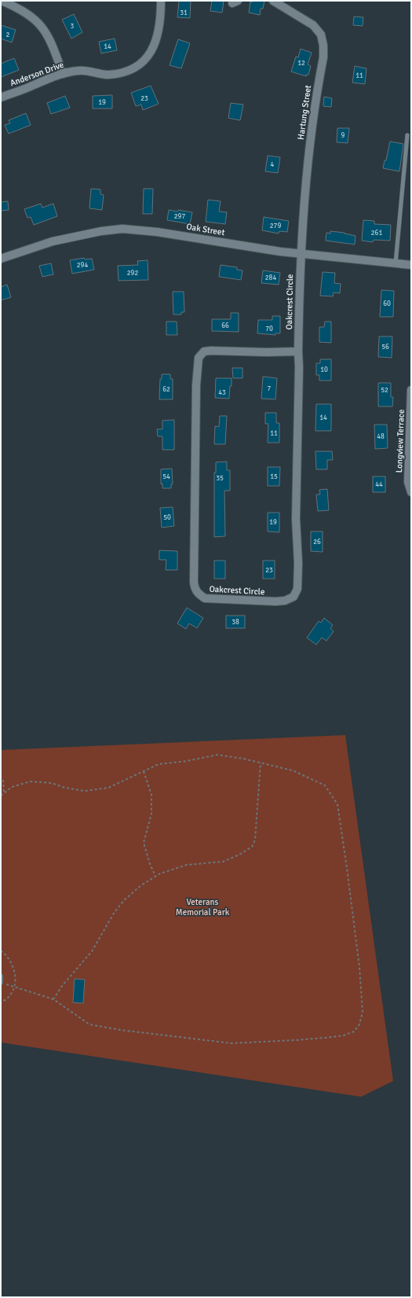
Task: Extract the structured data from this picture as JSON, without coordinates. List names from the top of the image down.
{
  "streets": {
    "street": [
      "Anderson Drive",
      "Hartung Street",
      "Oak Street",
      "Oakcrest Circle",
      "Longview Terrace"
    ]
  },
  "crossings": [
    ["Hartung Street", "Oak Street"],
    ["Hartung Street", "Oakcrest Circle"],
    ["Oak Street", "Oakcrest Circle"]
  ],
  "parks": ["Veterans Memorial Park"],
  "house_numbers": [
    "31",
    "3",
    "2",
    "14",
    "12",
    "11",
    "23",
    "19",
    "9",
    "4",
    "297",
    "279",
    "261",
    "294",
    "292",
    "284",
    "60",
    "66",
    "70",
    "56",
    "10",
    "7",
    "62",
    "52",
    "43",
    "14",
    "11",
    "48",
    "54",
    "15",
    "35",
    "44",
    "50",
    "19",
    "26",
    "23",
    "38"
  ]
}
